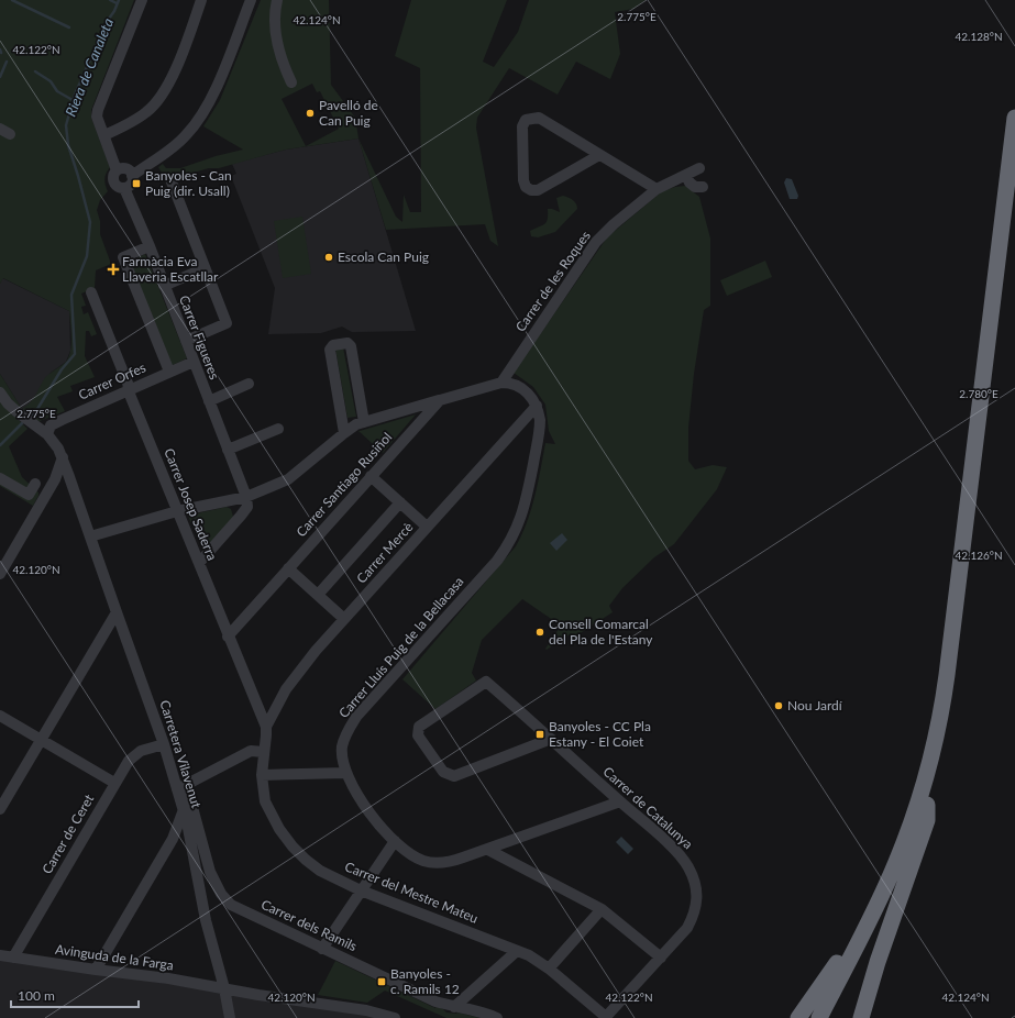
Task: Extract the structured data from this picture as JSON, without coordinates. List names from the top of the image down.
{
  "streets": {
    "street": [
      "Carrer de les Roques",
      "Carrer Figueres",
      "Carrer Orfes",
      "Carrer Santiago Rusiñol",
      "Carrer Josep Saderra",
      "Carrer Mercè",
      "Carrer Lluís Puig de la Bellacasa",
      "Carretera Vilavenut",
      "Carrer de Catalunya",
      "Carrer de Ceret",
      "Carrer del Mestre Mateu",
      "Carrer dels Ramils",
      "Avinguda de la Farga"
    ]
  },
  "crossings": [
    ["Carrer Figueres", "Carrer Orfes"],
    ["Carrer Orfes", "Carrer Josep Saderra"],
    ["Carrer Orfes", "Carretera Vilavenut"],
    ["Carrer Santiago Rusiñol", "Carrer Josep Saderra"],
    ["Carrer Josep Saderra", "Carrer Mercè"],
    ["Carrer Josep Saderra", "Carrer del Mestre Mateu"],
    ["Carrer Mercè", "Carrer Lluís Puig de la Bellacasa"],
    ["Carrer Mercè", "Carrer del Mestre Mateu"],
    ["Carrer Lluís Puig de la Bellacasa", "Carrer de Catalunya"],
    ["Carretera Vilavenut", "Carrer de Ceret"],
    ["Carretera Vilavenut", "Carrer dels Ramils"],
    ["Carretera Vilavenut", "Avinguda de la Farga"],
    ["Carrer de Catalunya", "Carrer del Mestre Mateu"],
    ["Carrer de Ceret", "Avinguda de la Farga"]
  ],
  "water": ["Riera de Canaleta"],
  "places": {
    "other": [
      "Pavelló de Can Puig",
      "Escola Can Puig",
      "Consell Comarcal del Pla de l'Estany",
      "Nou Jardí"
    ],
    "transit": ["Banyoles - Can Puig (dir. Usall)", "Banyoles - CC Pla Estany - El Coiet", "Banyoles - c. Ramils 12"],
    "health": ["Farmàcia Eva Llaveria Escatllar"]
  },
  "scale_bar": "100 m",
  "coordinates": [
    "2.775°E",
    "42.124°N",
    "42.128°N",
    "42.122°N",
    "2.780°E",
    "42.126°N",
    "42.120°N"
  ]
}
